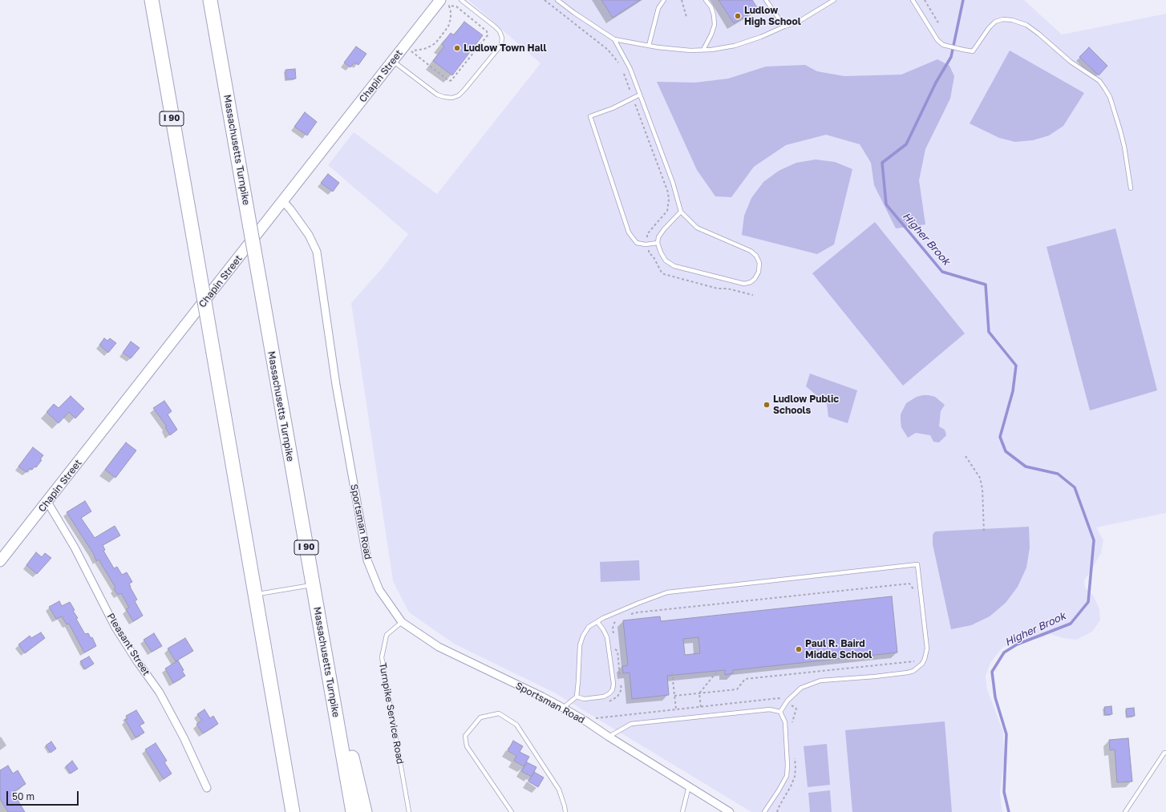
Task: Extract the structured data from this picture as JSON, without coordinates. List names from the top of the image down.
{
  "streets": {
    "highway": ["I 90", "Massachusetts Turnpike"],
    "main road": ["Chapin Street"],
    "street": ["Sportsman Road", "Pleasant Street"],
    "lane": ["Turnpike Service Road"]
  },
  "crossings": [
    ["Chapin Street", "Sportsman Road"],
    ["Chapin Street", "Pleasant Street"],
    ["Sportsman Road", "Turnpike Service Road"]
  ],
  "water": ["Higher Brook"],
  "places": [
    "Ludlow High School",
    "Ludlow Town Hall",
    "Ludlow Public Schools",
    "Paul R. Baird Middle School"
  ],
  "scale_bar": "50 m"
}
